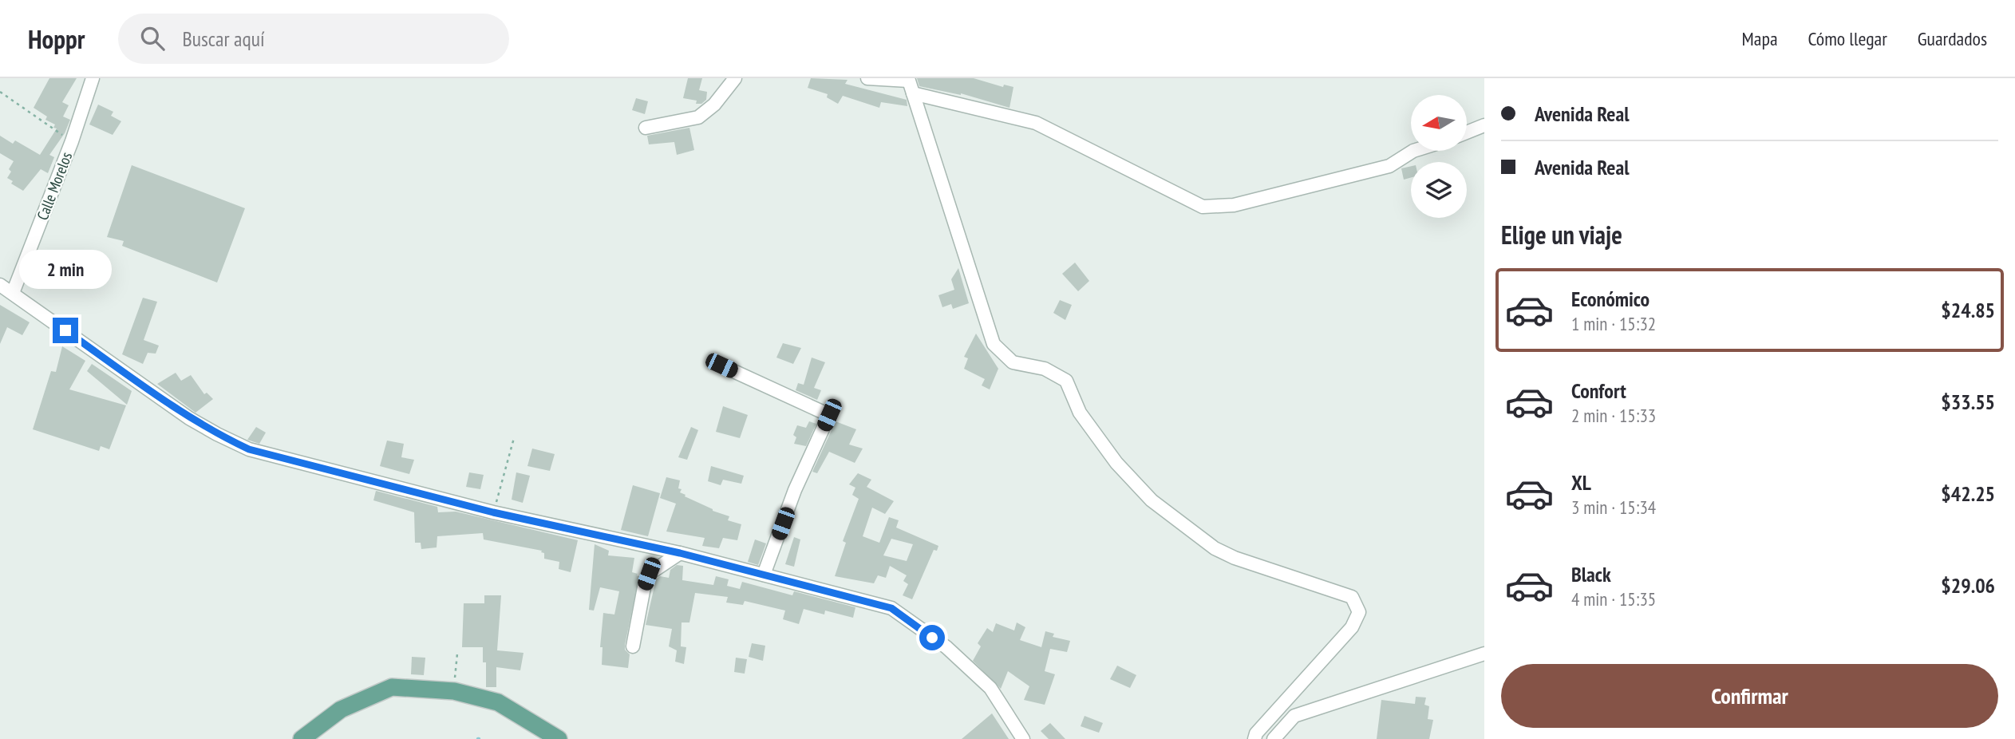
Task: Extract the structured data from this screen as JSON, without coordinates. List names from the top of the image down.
{
  "streets": {
    "street": ["Calle Morelos"]
  },
  "north": "left",
  "page": {
    "header": "Hoppr",
    "search": "Buscar aquí",
    "nav": ["Mapa", "Cómo llegar", "Guardados"],
    "banner": ["Avenida Real", "Avenida Real"],
    "heading": "Elige un viaje",
    "bubble": "2 min",
    "list": [
      {
        "name": "Económico",
        "note": "1 min · 15:32",
        "value": "$24.85"
      },
      {
        "name": "Confort",
        "note": "2 min · 15:33",
        "value": "$33.55"
      },
      {
        "name": "XL",
        "note": "3 min · 15:34",
        "value": "$42.25"
      },
      {
        "name": "Black",
        "note": "4 min · 15:35",
        "value": "$29.06"
      }
    ],
    "buttons": "Confirmar"
  }
}
